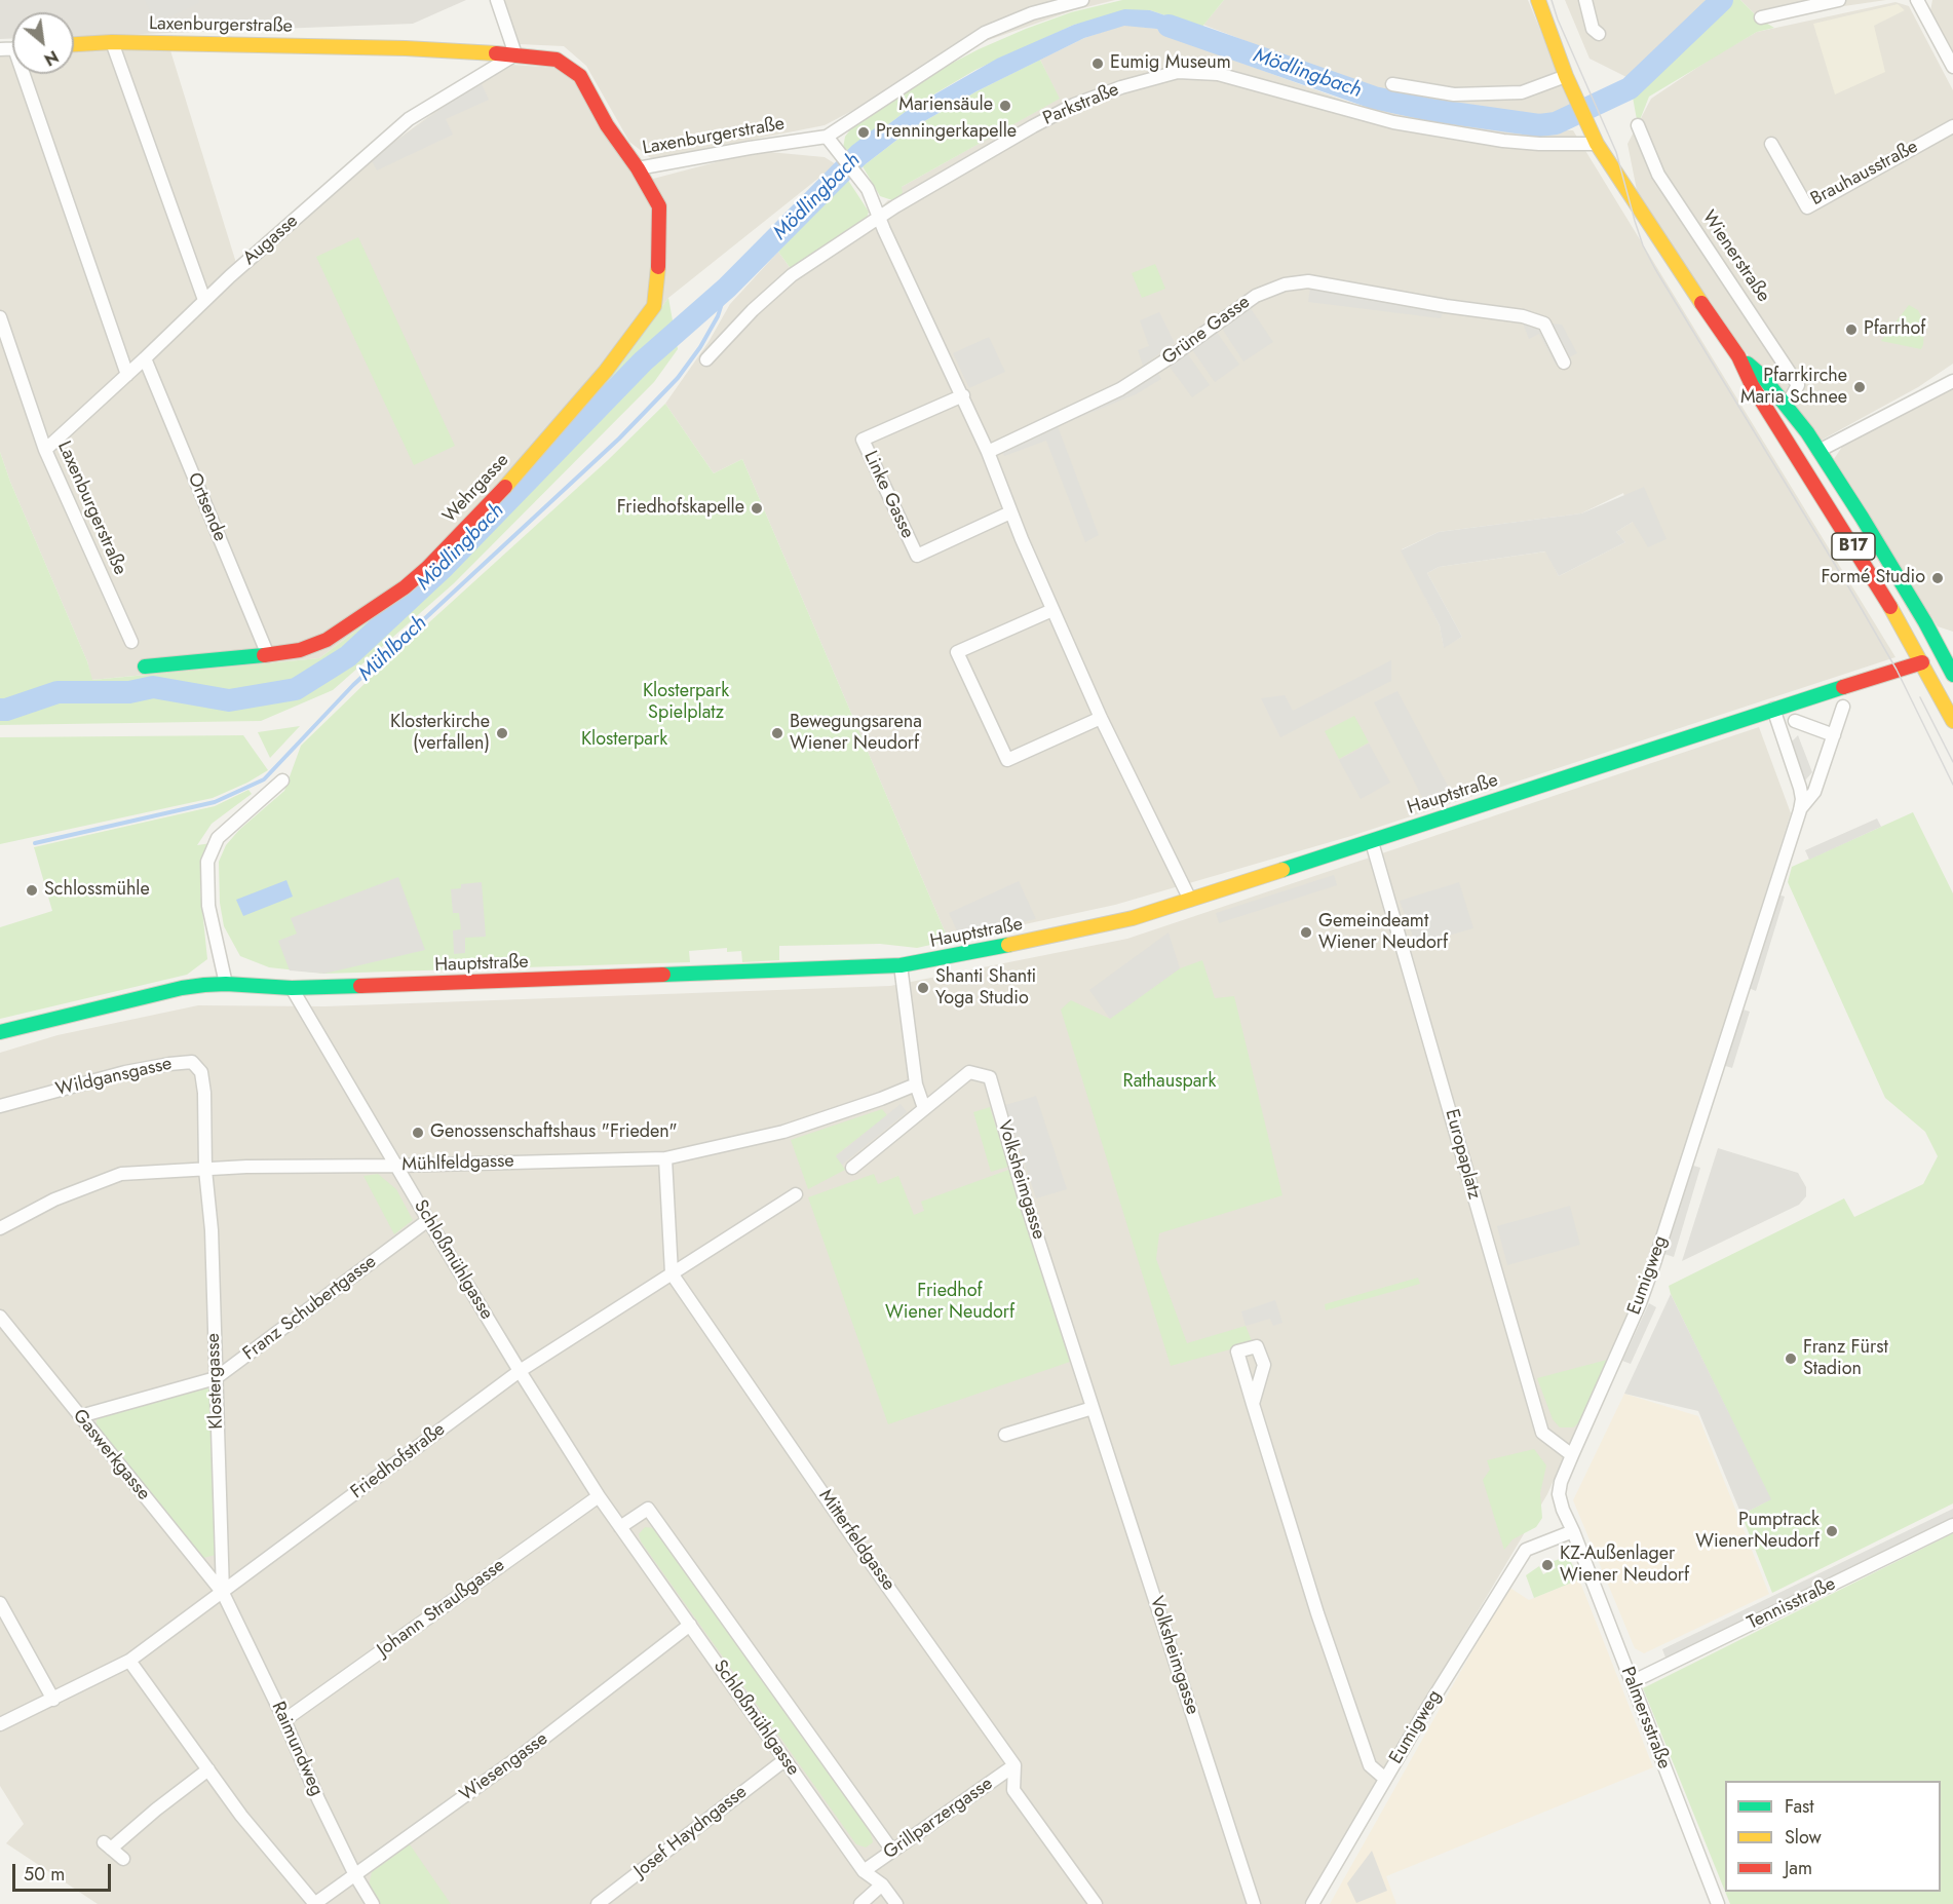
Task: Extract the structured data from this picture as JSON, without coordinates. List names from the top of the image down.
{
  "streets": {
    "street": [
      "Laxenburgerstraße",
      "Parkstraße",
      "Brauhausstraße",
      "Augasse",
      "Wienerstraße",
      "Grüne Gasse",
      "Wehrgasse",
      "Linke Gasse",
      "Ortsende",
      "B17",
      "Hauptstraße",
      "Wildgansgasse",
      "Europaplatz",
      "Mühlfeldgasse",
      "Volksheimgasse",
      "Schloßmühlgasse",
      "Eumigweg",
      "Franz Schubertgasse",
      "Klostergasse",
      "Gaswerkgasse",
      "Friedhofstraße",
      "Mitterfeldgasse",
      "Tennisstraße",
      "Johann Straußgasse",
      "Palmersstraße",
      "Raimundweg",
      "Wiesengasse",
      "Grillparzergasse",
      "Josef Haydngasse"
    ]
  },
  "crossings": [
    ["Laxenburgerstraße", "Augasse"],
    ["Laxenburgerstraße", "Wehrgasse"],
    ["Parkstraße", "B17"],
    ["Augasse", "Ortsende"],
    ["Wienerstraße", "B17"],
    ["Wehrgasse", "Ortsende"],
    ["B17", "Hauptstraße"],
    ["Hauptstraße", "Europaplatz"],
    ["Hauptstraße", "Schloßmühlgasse"],
    ["Hauptstraße", "Eumigweg"],
    ["Wildgansgasse", "Mühlfeldgasse"],
    ["Wildgansgasse", "Klostergasse"],
    ["Europaplatz", "Eumigweg"],
    ["Mühlfeldgasse", "Schloßmühlgasse"],
    ["Mühlfeldgasse", "Klostergasse"],
    ["Schloßmühlgasse", "Franz Schubertgasse"],
    ["Schloßmühlgasse", "Friedhofstraße"],
    ["Schloßmühlgasse", "Johann Straußgasse"],
    ["Schloßmühlgasse", "Wiesengasse"],
    ["Schloßmühlgasse", "Grillparzergasse"],
    ["Schloßmühlgasse", "Josef Haydngasse"],
    ["Eumigweg", "Palmersstraße"],
    ["Franz Schubertgasse", "Klostergasse"],
    ["Franz Schubertgasse", "Gaswerkgasse"],
    ["Klostergasse", "Gaswerkgasse"],
    ["Klostergasse", "Friedhofstraße"],
    ["Klostergasse", "Raimundweg"],
    ["Gaswerkgasse", "Friedhofstraße"],
    ["Gaswerkgasse", "Raimundweg"],
    ["Friedhofstraße", "Mitterfeldgasse"],
    ["Friedhofstraße", "Raimundweg"],
    ["Mitterfeldgasse", "Grillparzergasse"],
    ["Tennisstraße", "Palmersstraße"],
    ["Johann Straußgasse", "Raimundweg"],
    ["Raimundweg", "Wiesengasse"]
  ],
  "water": ["Mödlingbach", "Mühlbach"],
  "parks": [
    "Klosterpark Spielplatz",
    "Klosterpark",
    "Rathauspark",
    "Friedhof Wiener Neudorf"
  ],
  "places": [
    "Eumig Museum",
    "Mariensäule",
    "Prenningerkapelle",
    "Pfarrhof",
    "Pfarrkirche Maria Schnee",
    "Friedhofskapelle",
    "Formé Studio",
    "Klosterkirche (verfallen)",
    "Bewegungsarena Wiener Neudorf",
    "Schlossmühle",
    "Gemeindeamt Wiener Neudorf",
    "Shanti Shanti Yoga Studio",
    "Genossenschaftshaus \"Frieden\"",
    "Franz Fürst Stadion",
    "Pumptrack WienerNeudorf",
    "KZ-Außenlager Wiener Neudorf"
  ],
  "legend": ["Fast", "Slow", "Jam"],
  "scale_bar": "50 m",
  "north": "bottom right"
}
